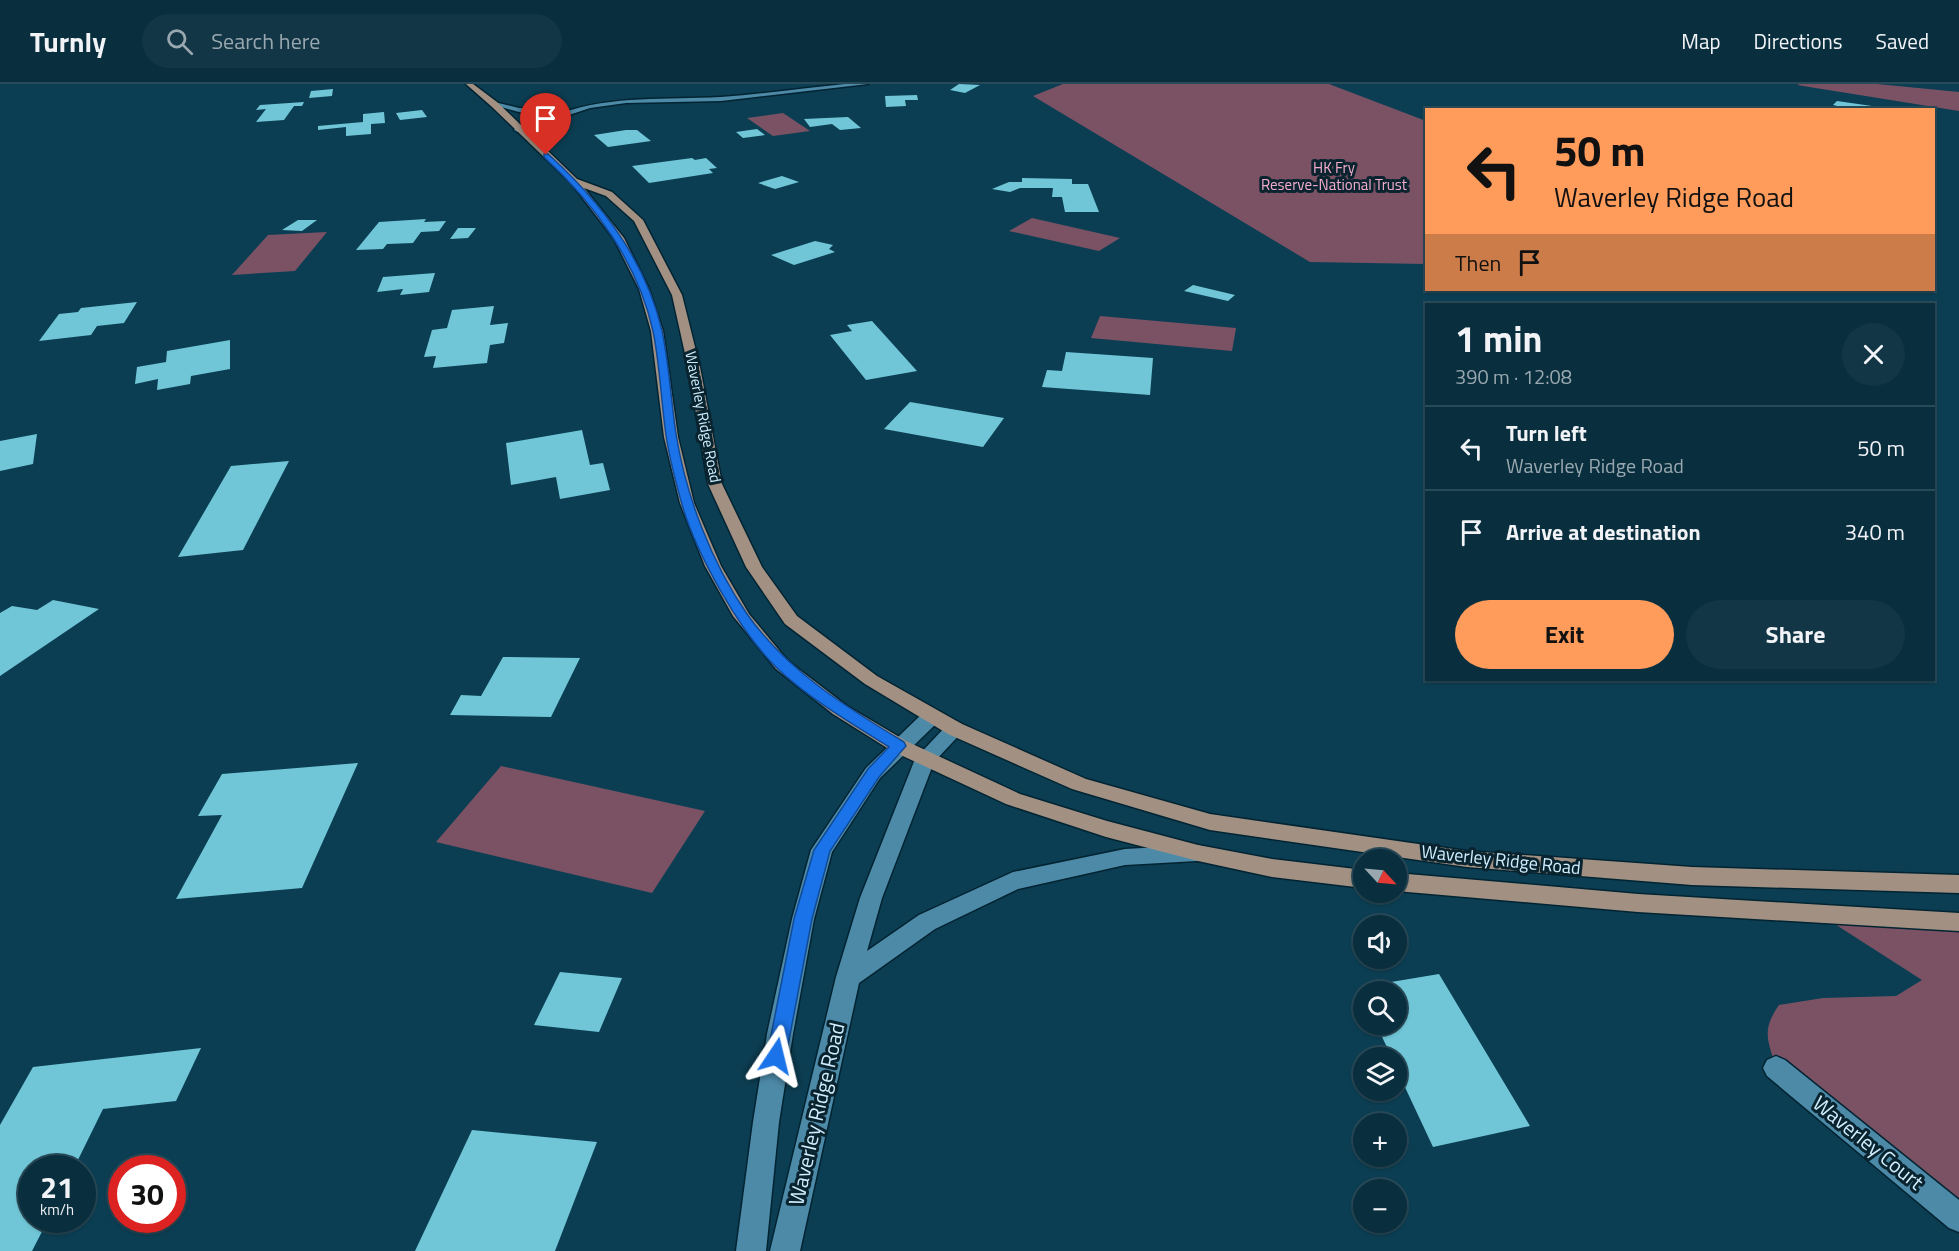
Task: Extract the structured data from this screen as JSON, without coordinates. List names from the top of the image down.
{
  "streets": {
    "main road": ["Waverley Ridge Road"],
    "street": ["Waverley Court"]
  },
  "parks": ["HK Fry Reserve-National Trust"],
  "north": "bottom right",
  "page": {
    "header": "Turnly",
    "search": "Search here",
    "nav": ["Map", "Directions", "Saved"],
    "turn": ["50 m", "Waverley Ridge Road"],
    "then": "Then",
    "heading": ["1 min", "390 m · 12:08"],
    "list": [
      {
        "name": "Turn left",
        "note": "Waverley Ridge Road",
        "value": "50 m"
      },
      {
        "name": "Arrive at destination",
        "value": "340 m"
      }
    ],
    "buttons": ["Exit", "Share"],
    "map_buttons": ["+", "−"],
    "speed": "21 km/h",
    "limit": "30"
  }
}
